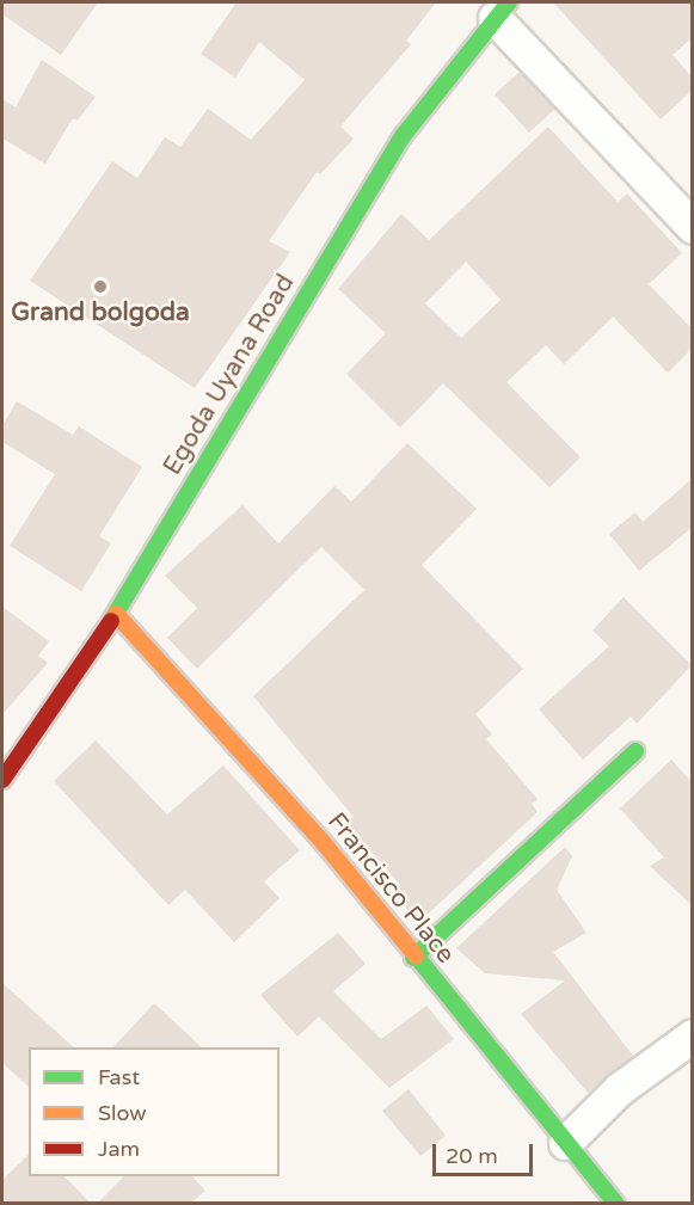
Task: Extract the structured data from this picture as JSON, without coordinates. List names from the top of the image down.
{
  "streets": {
    "street": ["Egoda Uyana Road", "Francisco Place"]
  },
  "crossings": [
    ["Egoda Uyana Road", "Francisco Place"]
  ],
  "places": ["Grand bolgoda"],
  "legend": ["Fast", "Slow", "Jam"],
  "scale_bar": "20 m"
}
